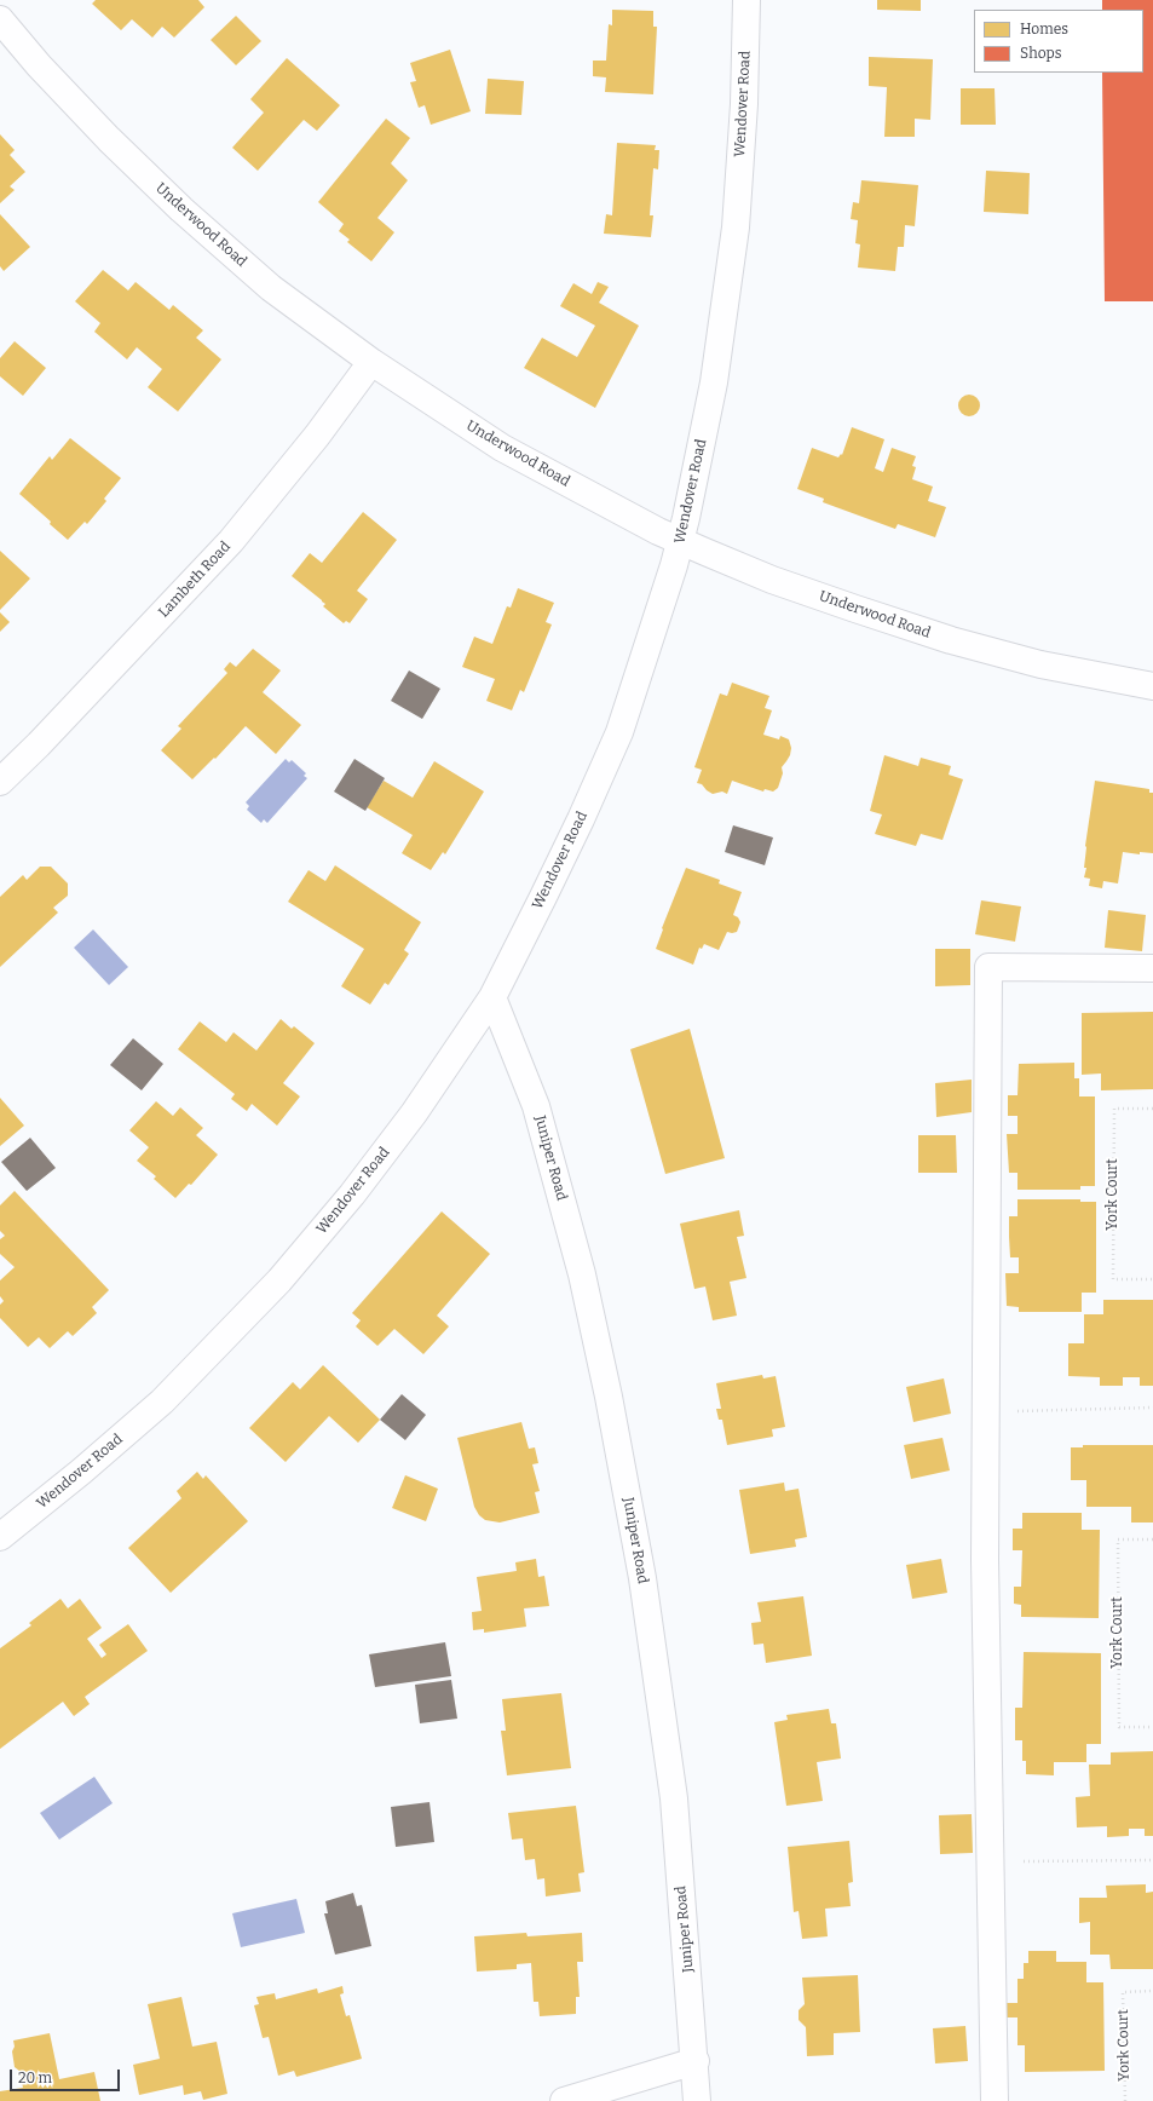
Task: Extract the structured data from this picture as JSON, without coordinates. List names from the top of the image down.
{
  "streets": {
    "street": [
      "Wendover Road",
      "Underwood Road",
      "Lambeth Road",
      "Juniper Road"
    ],
    "path": ["York Court"]
  },
  "crossings": [
    ["Wendover Road", "Underwood Road"],
    ["Wendover Road", "Juniper Road"],
    ["Underwood Road", "Lambeth Road"]
  ],
  "legend": ["Homes", "Shops"],
  "scale_bar": "20 m"
}
